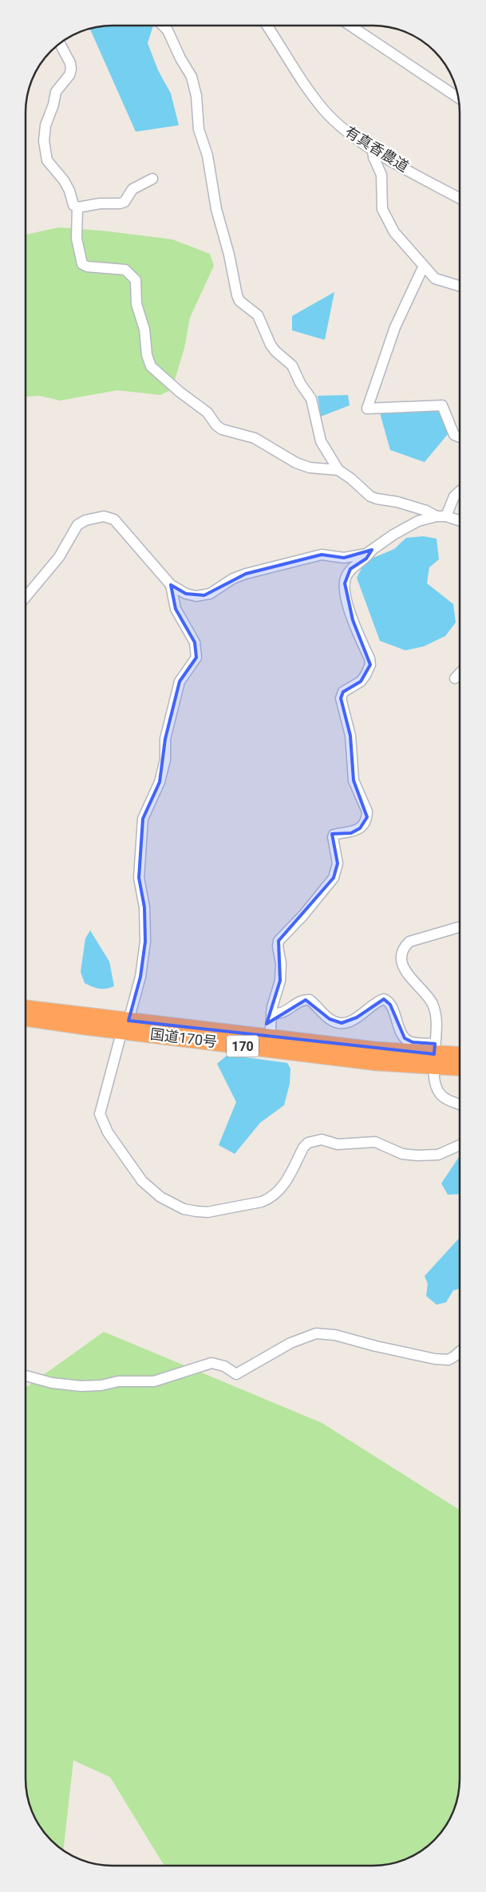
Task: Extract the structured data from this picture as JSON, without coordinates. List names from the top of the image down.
{
  "streets": {
    "highway": ["国道170号", "170"],
    "street": ["有真香農道"]
  }
}
